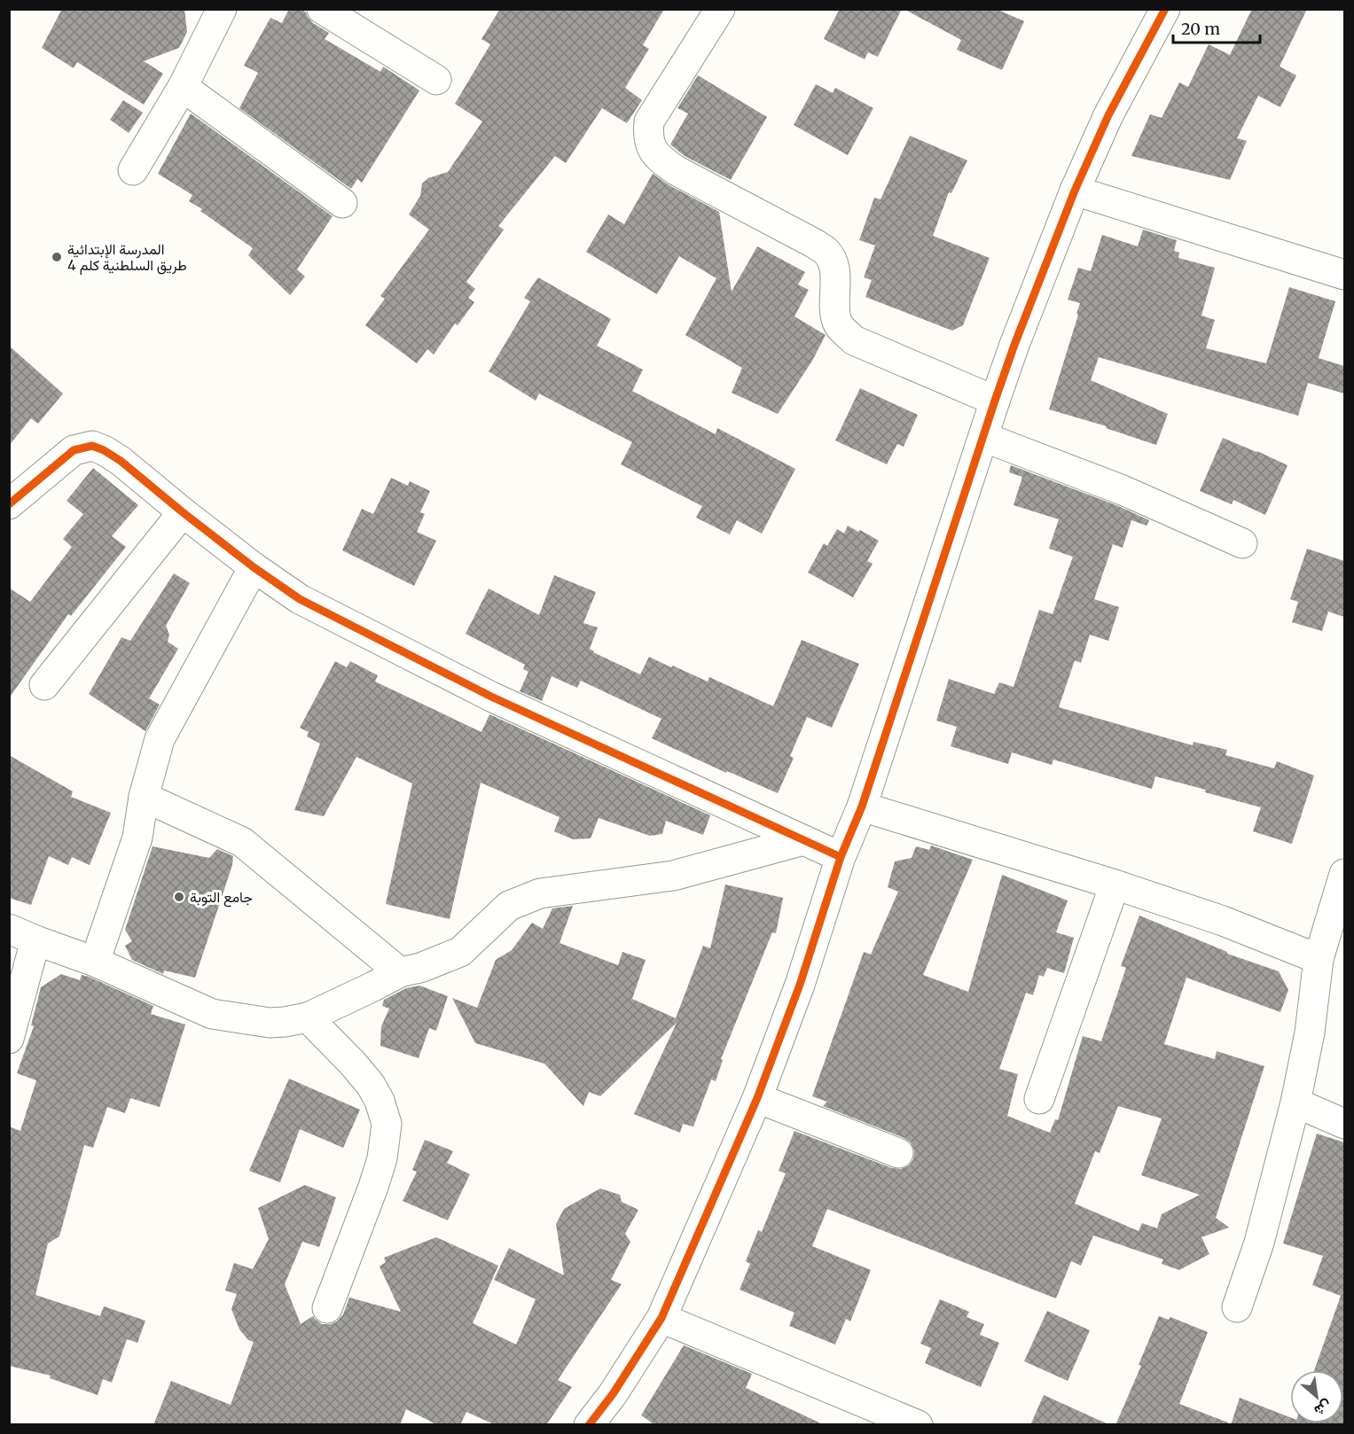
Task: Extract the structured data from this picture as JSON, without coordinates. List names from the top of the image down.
{
  "places": ["المدرسة الإبتدائية طريق السلطنية كلم 4", "جامع التوبة"],
  "scale_bar": "20 m",
  "north": "bottom right"
}
